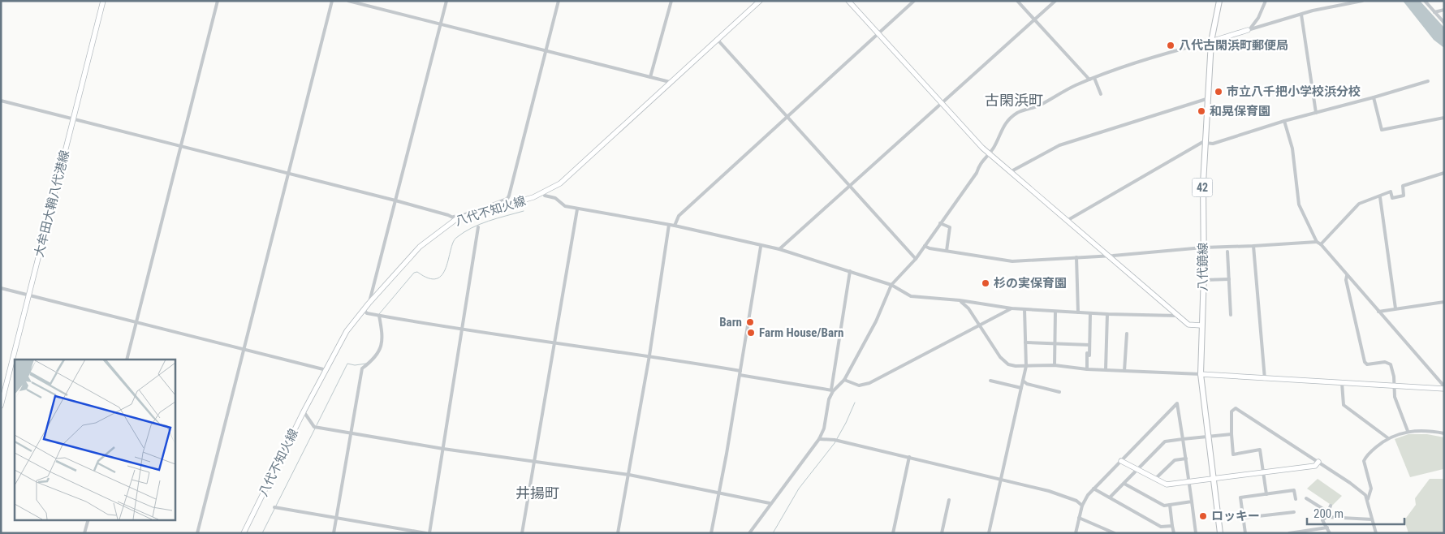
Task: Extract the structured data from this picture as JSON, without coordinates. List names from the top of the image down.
{
  "streets": {
    "main road": [
      "42",
      "大牟田大鞘八代港線",
      "八代不知火線",
      "八代鏡線"
    ]
  },
  "districts": ["古閑浜町", "井揚町"],
  "places": [
    "八代古閑浜町郵便局",
    "市立八千把小学校浜分校",
    "和晃保育園",
    "杉の実保育園",
    "Barn",
    "Farm House/Barn",
    "ロッキー"
  ],
  "scale_bar": "200 m"
}
